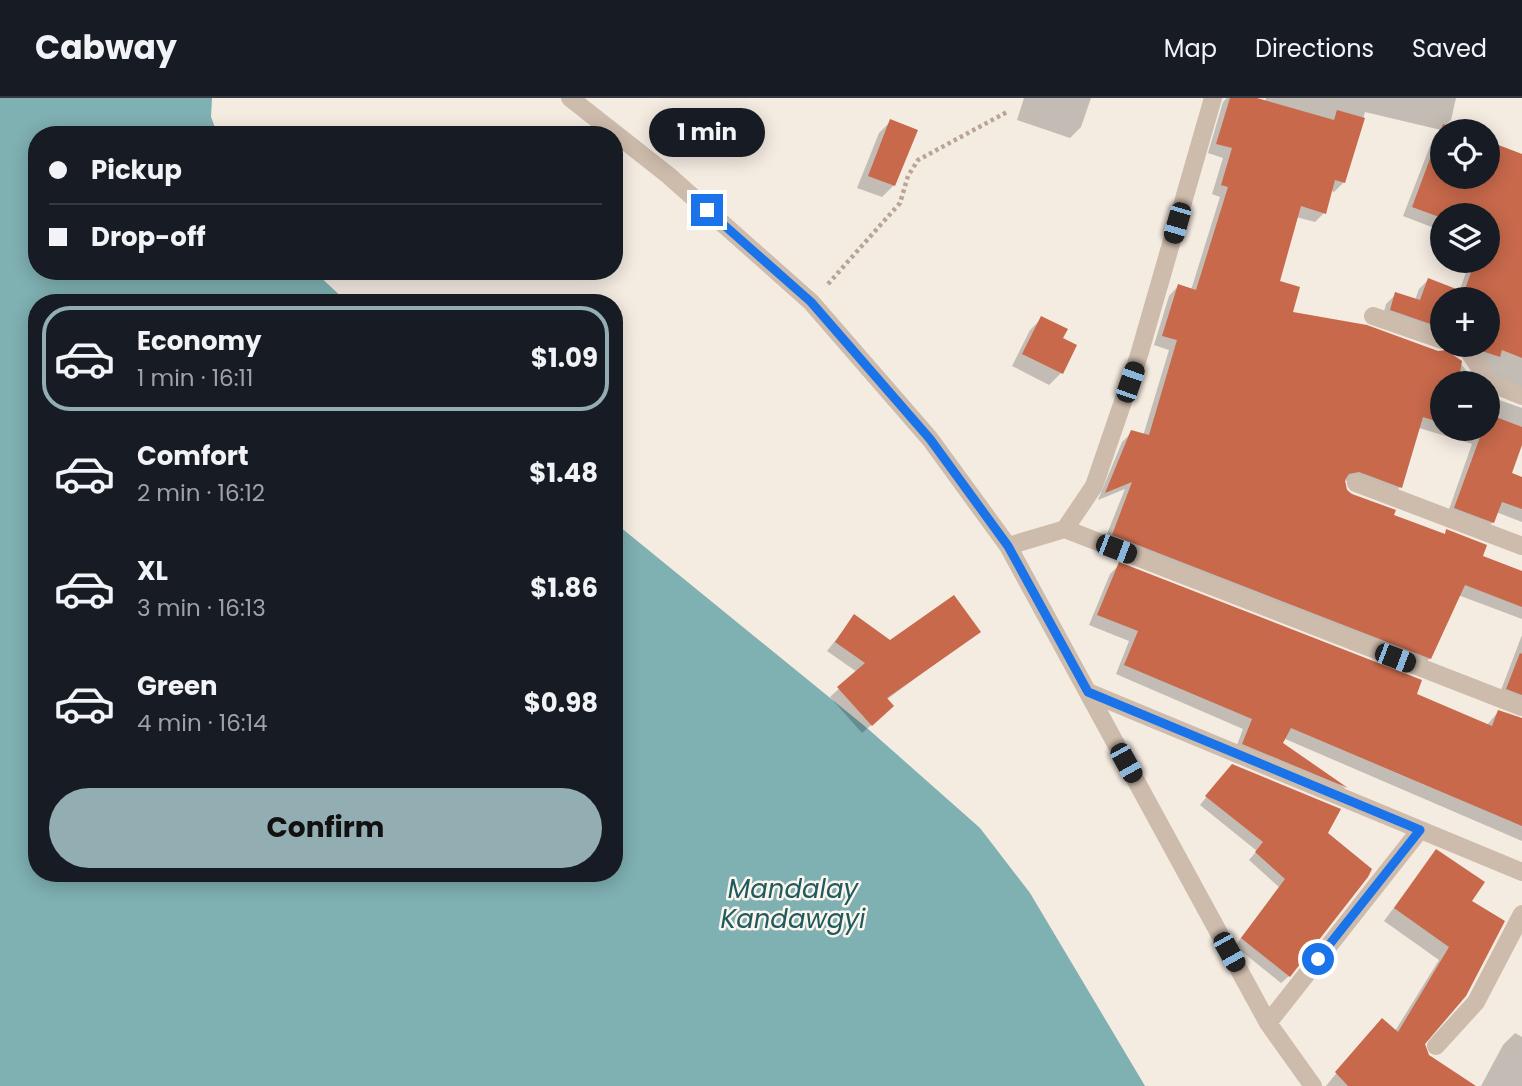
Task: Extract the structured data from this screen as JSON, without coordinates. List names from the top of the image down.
{
  "water": ["Mandalay Kandawgyi"],
  "page": {
    "header": "Cabway",
    "nav": ["Map", "Directions", "Saved"],
    "bubble": "1 min",
    "map_buttons": ["+", "−"],
    "banner": ["Pickup", "Drop-off"],
    "list": [
      {
        "name": "Economy",
        "note": "1 min · 16:11",
        "value": "$1.09"
      },
      {
        "name": "Comfort",
        "note": "2 min · 16:12",
        "value": "$1.48"
      },
      {
        "name": "XL",
        "note": "3 min · 16:13",
        "value": "$1.86"
      },
      {
        "name": "Green",
        "note": "4 min · 16:14",
        "value": "$0.98"
      }
    ],
    "buttons": "Confirm"
  }
}
